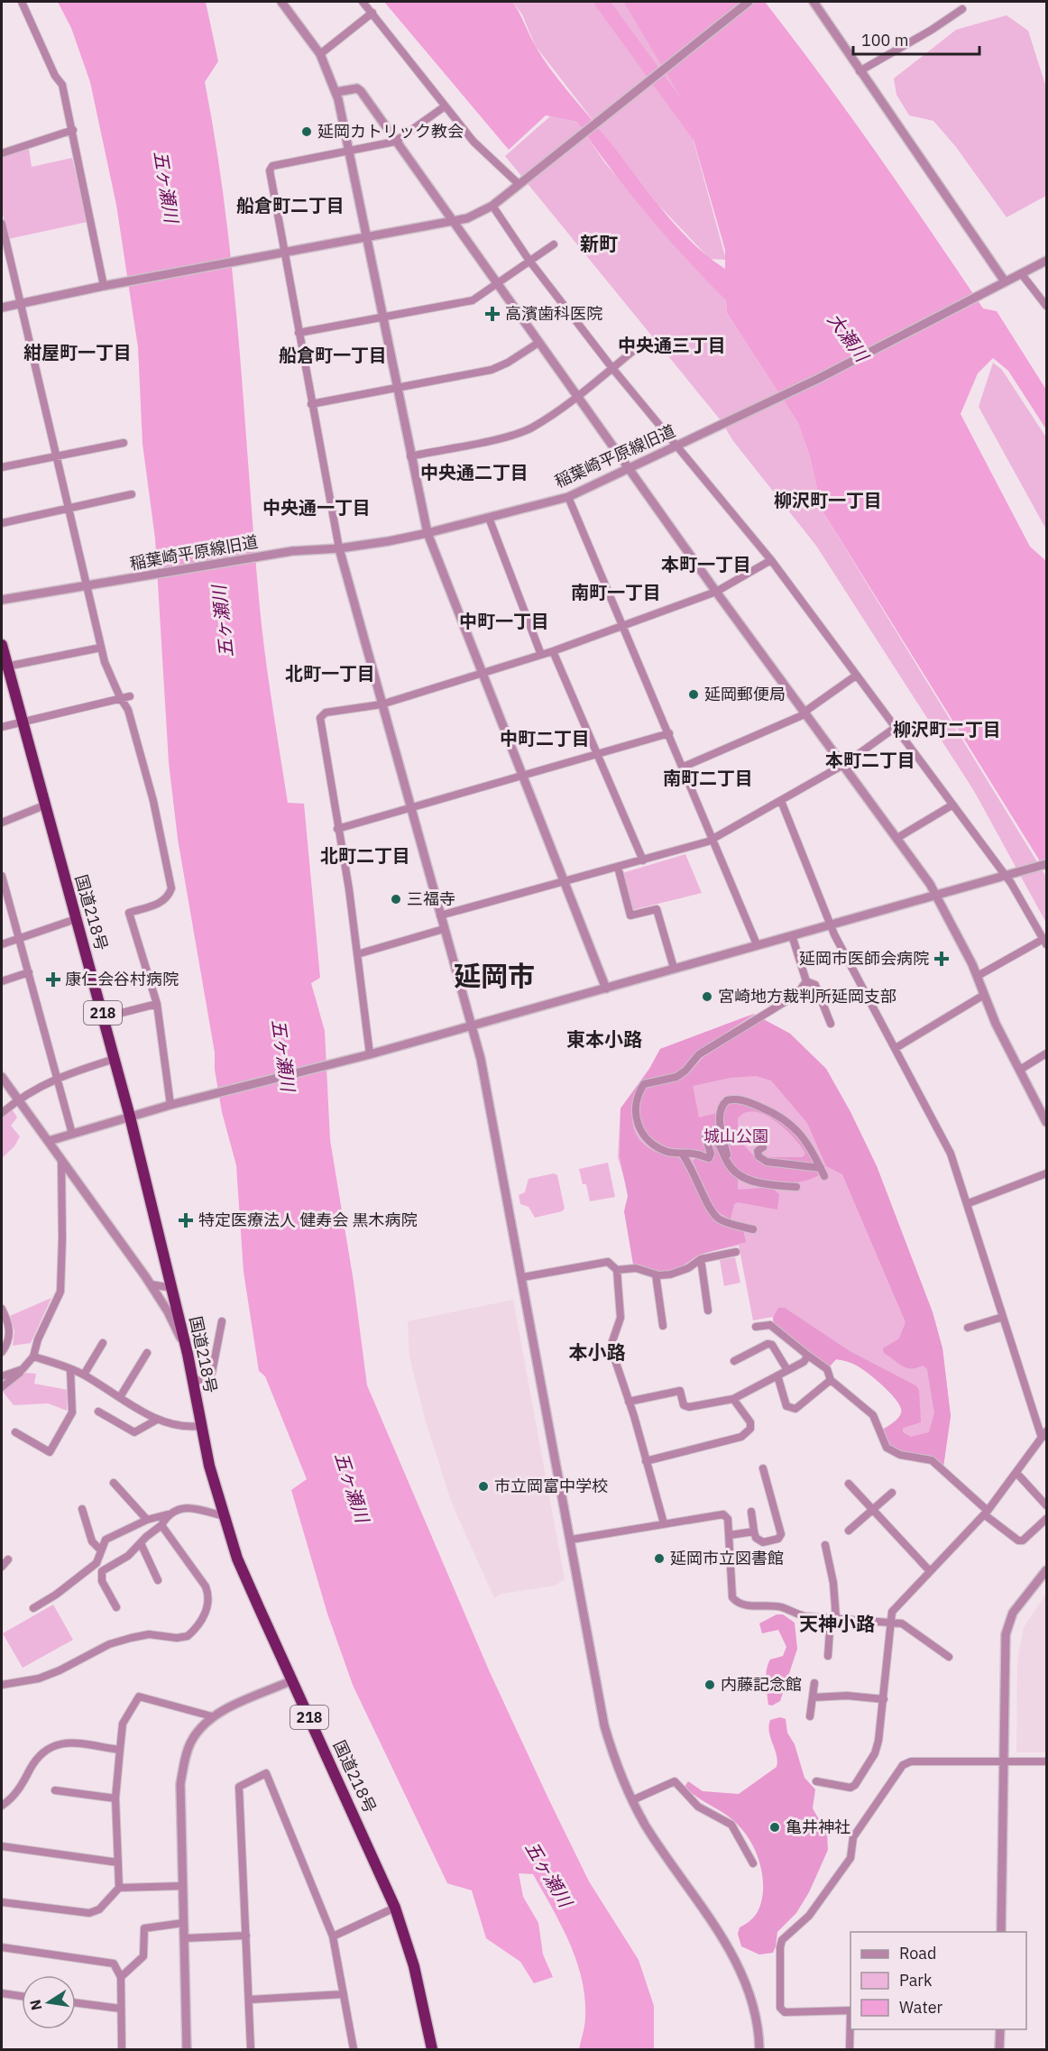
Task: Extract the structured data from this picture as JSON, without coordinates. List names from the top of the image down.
{
  "streets": {
    "highway": ["国道218号", "218"],
    "street": ["稲葉崎平原線旧道"]
  },
  "districts": [
    "船倉町二丁目",
    "新町",
    "中央通三丁目",
    "紺屋町一丁目",
    "船倉町一丁目",
    "中央通二丁目",
    "柳沢町一丁目",
    "中央通一丁目",
    "本町一丁目",
    "南町一丁目",
    "中町一丁目",
    "北町一丁目",
    "柳沢町二丁目",
    "中町二丁目",
    "本町二丁目",
    "南町二丁目",
    "北町二丁目",
    "延岡市",
    "東本小路",
    "本小路",
    "天神小路"
  ],
  "water": ["五ヶ瀬川", "大瀬川"],
  "parks": ["城山公園"],
  "places": {
    "other": [
      "延岡カトリック教会",
      "延岡郵便局",
      "三福寺",
      "宮崎地方裁判所延岡支部",
      "市立岡富中学校",
      "延岡市立図書館",
      "内藤記念館",
      "亀井神社"
    ],
    "health": [
      "高濱歯科医院",
      "延岡市医師会病院",
      "康仁会谷村病院",
      "特定医療法人 健寿会 黒木病院"
    ]
  },
  "legend": ["Road", "Park", "Water"],
  "scale_bar": "100 m",
  "north": "left"
}
